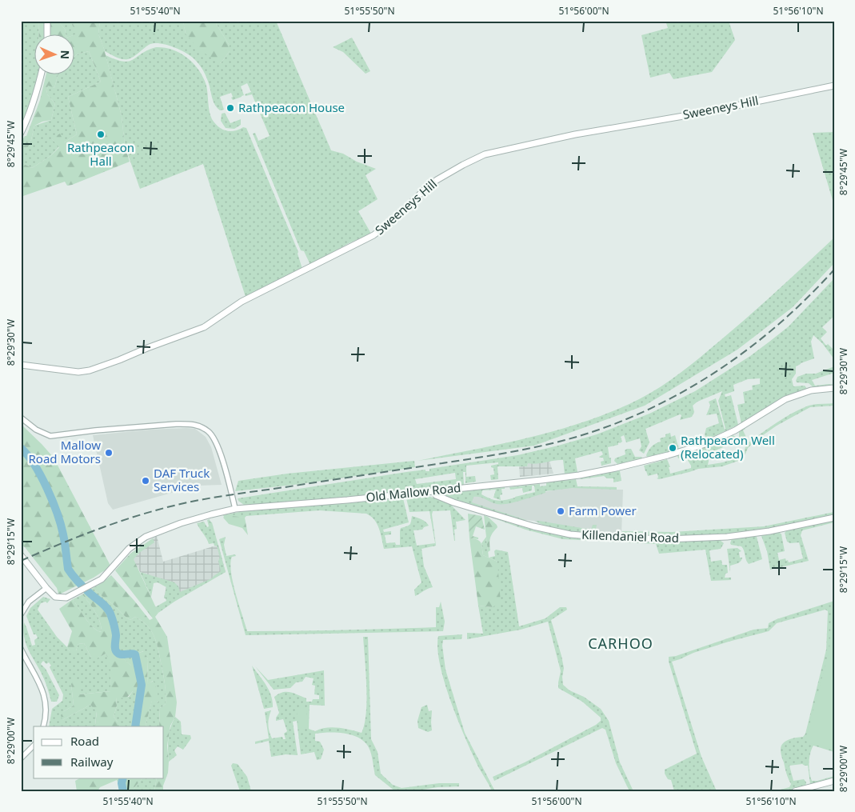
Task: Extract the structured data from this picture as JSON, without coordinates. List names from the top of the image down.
{
  "streets": {
    "street": ["Sweeneys Hill", "Old Mallow Road", "Killendaniel Road"]
  },
  "crossings": [
    ["Old Mallow Road", "Killendaniel Road"]
  ],
  "districts": ["CARHOO"],
  "places": [
    "Rathpeacon House",
    "Rathpeacon Hall",
    "Rathpeacon Well (Relocated)",
    "Mallow Road Motors",
    "DAF Truck Services",
    "Farm Power"
  ],
  "legend": ["Road", "Railway"],
  "north": "right",
  "coordinates": [
    "51°55'40\"N",
    "51°55'50\"N",
    "51°56'00\"N",
    "51°56'10\"N",
    "8°29'45\"W",
    "8°29'30\"W",
    "8°29'15\"W",
    "8°29'00\"W"
  ]
}
